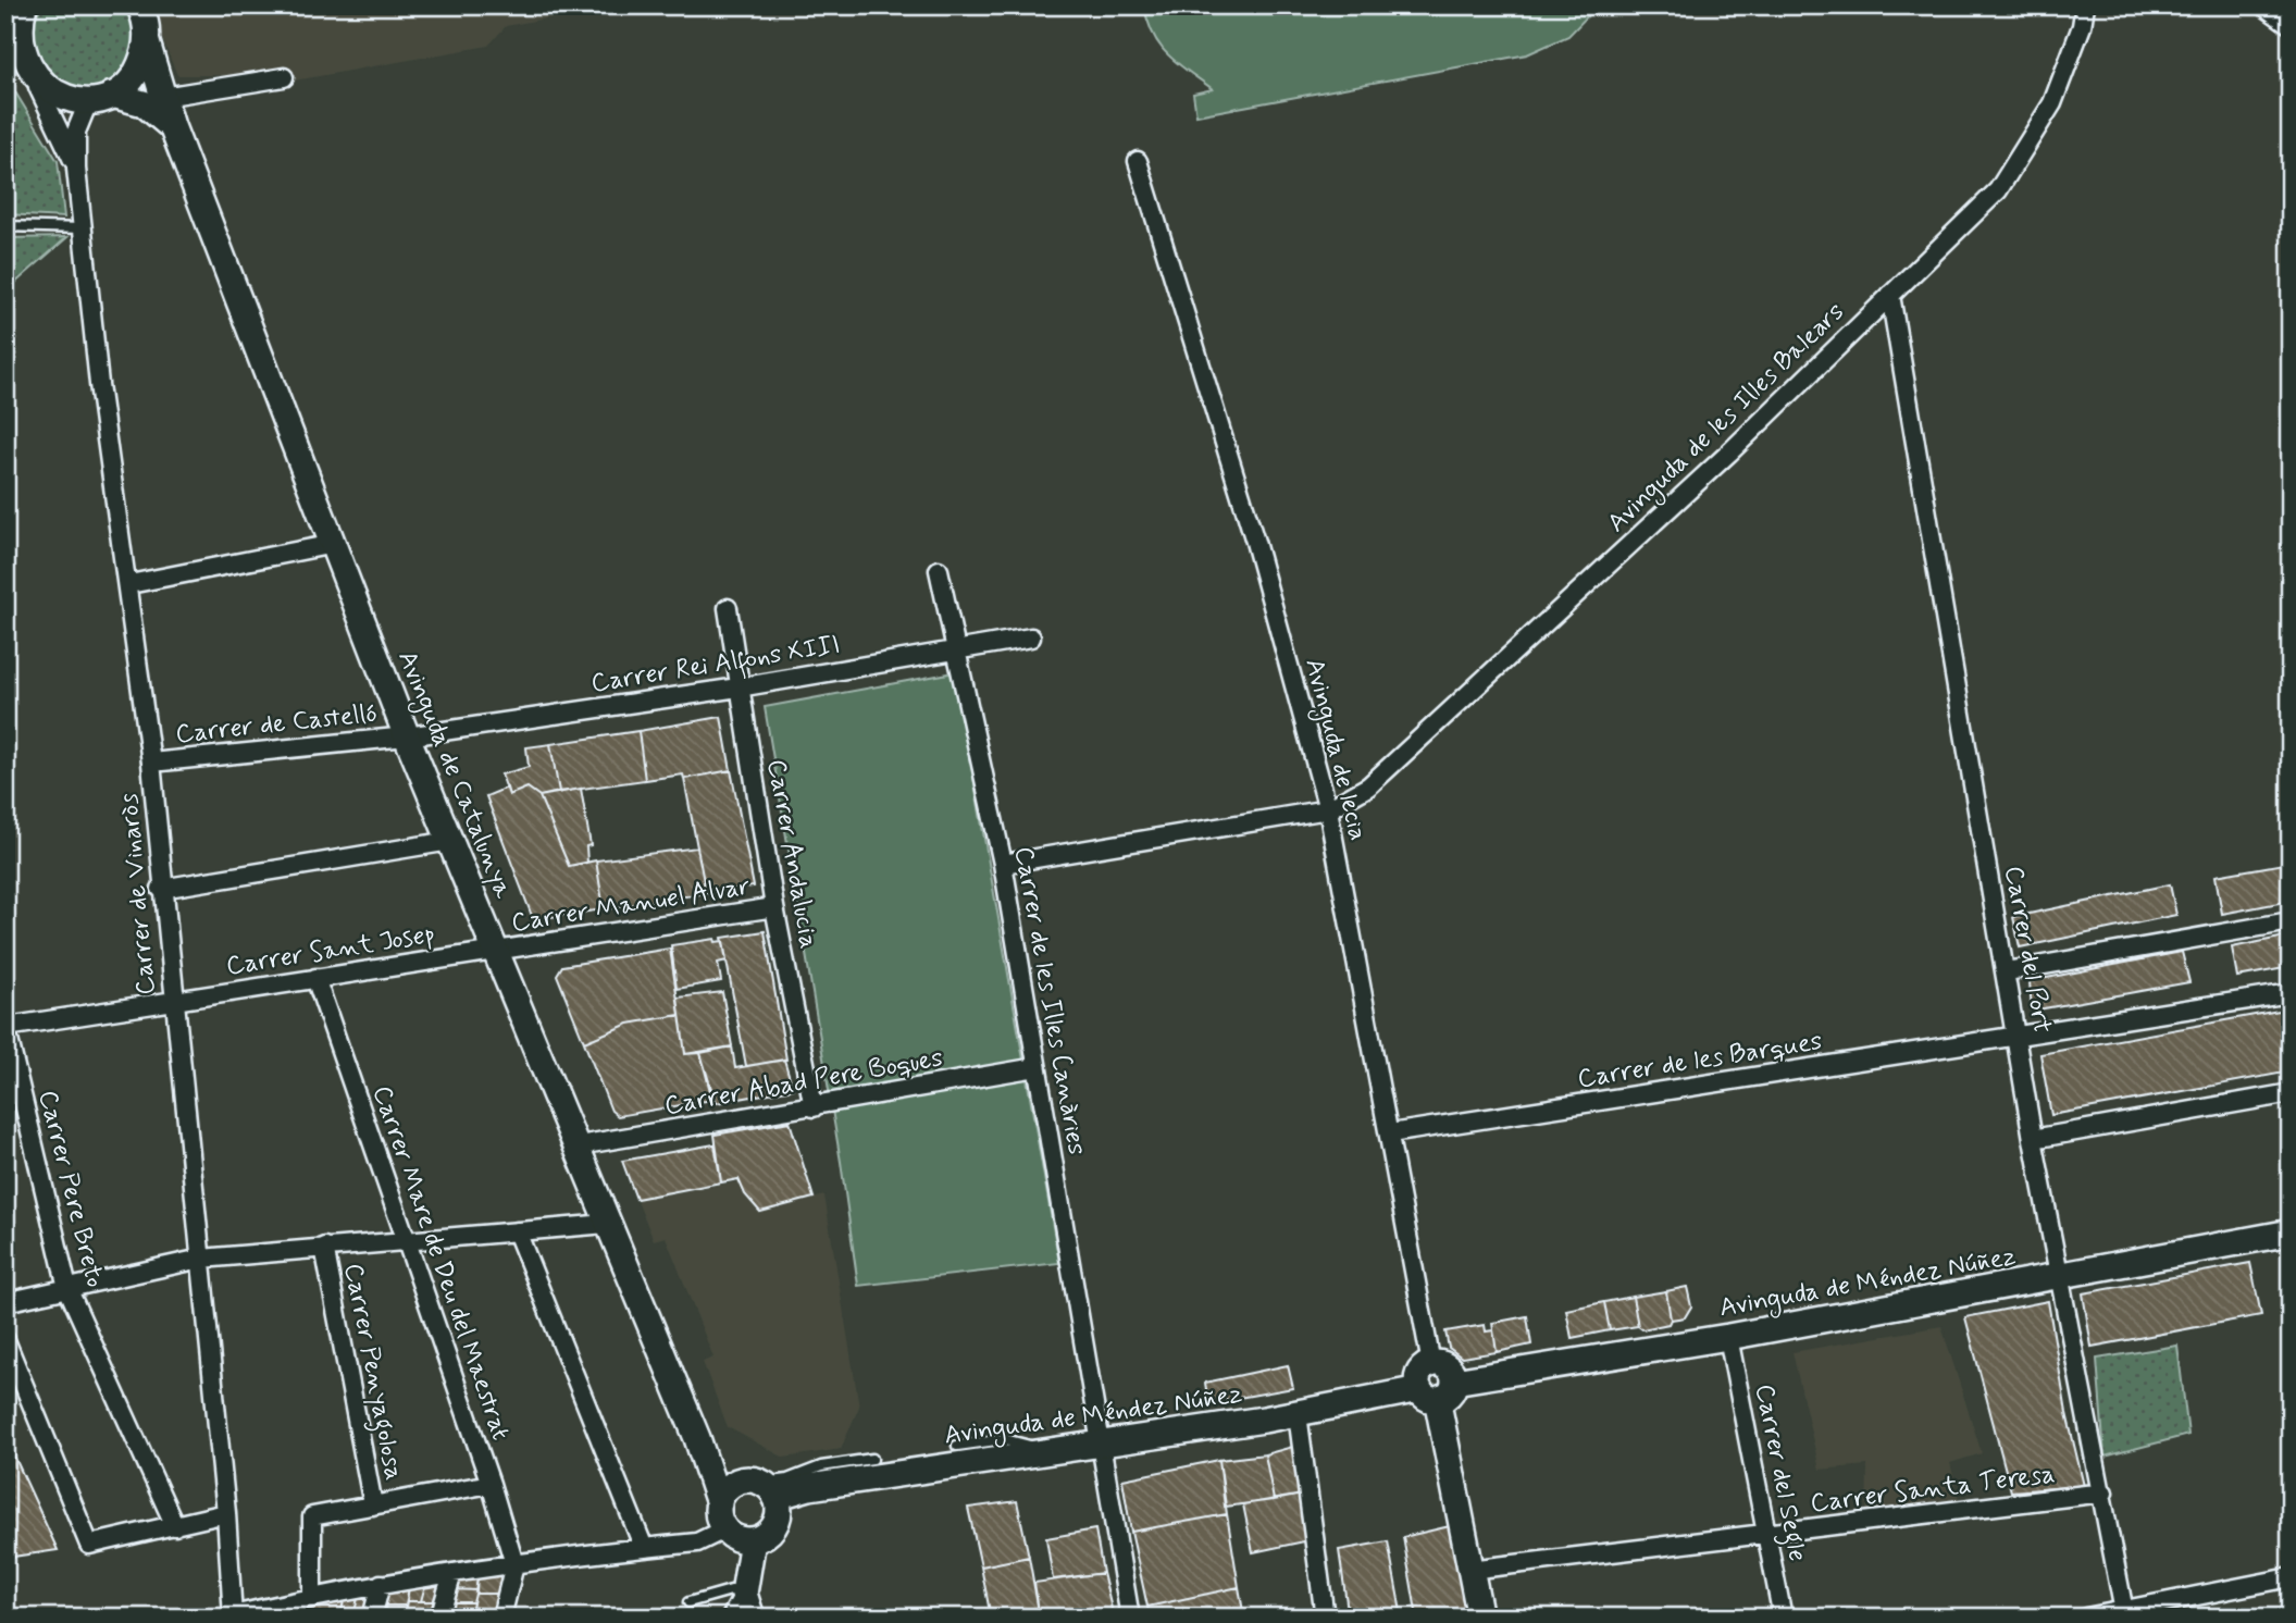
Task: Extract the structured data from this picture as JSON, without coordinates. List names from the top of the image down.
{
  "streets": {
    "street": [
      "Avinguda de les Illes Balears",
      "Carrer Rei Alfons XIII",
      "Carrer de Castelló",
      "Avinguda de lecia",
      "Avinguda de Catalunya",
      "Carrer Andalucia",
      "Carrer de Vinaròs",
      "Carrer Manuel Alvar",
      "Carrer del Port",
      "Carrer Sant Josep",
      "Carrer de les Illes Canàries",
      "Carrer de les Barques",
      "Carrer Abad Pere Boques",
      "Carrer Pere Breto",
      "Carrer Mare de Deu del Maestrat",
      "Avinguda de Méndez Núñez",
      "Carrer Penyagolosa",
      "Carrer del Segle",
      "Carrer Santa Teresa"
    ]
  },
  "crossings": [
    ["Avinguda de les Illes Balears", "Avinguda de lecia"],
    ["Avinguda de les Illes Balears", "Carrer del Port"],
    ["Carrer Rei Alfons XIII", "Carrer de Castelló"],
    ["Carrer Rei Alfons XIII", "Avinguda de Catalunya"],
    ["Carrer Rei Alfons XIII", "Carrer Andalucia"],
    ["Carrer Rei Alfons XIII", "Carrer de les Illes Canàries"],
    ["Carrer de Castelló", "Avinguda de Catalunya"],
    ["Carrer de Castelló", "Carrer de Vinaròs"],
    ["Avinguda de lecia", "Carrer de les Barques"],
    ["Avinguda de Catalunya", "Carrer de Vinaròs"],
    ["Avinguda de Catalunya", "Carrer Manuel Alvar"],
    ["Avinguda de Catalunya", "Carrer Sant Josep"],
    ["Avinguda de Catalunya", "Carrer Abad Pere Boques"],
    ["Avinguda de Catalunya", "Avinguda de Méndez Núñez"],
    ["Carrer Andalucia", "Carrer Manuel Alvar"],
    ["Carrer Andalucia", "Carrer Abad Pere Boques"],
    ["Carrer de Vinaròs", "Carrer Sant Josep"],
    ["Carrer Manuel Alvar", "Carrer Sant Josep"],
    ["Carrer del Port", "Carrer de les Barques"],
    ["Carrer del Port", "Avinguda de Méndez Núñez"],
    ["Carrer del Port", "Carrer Santa Teresa"],
    ["Carrer Sant Josep", "Carrer Pere Breto"],
    ["Carrer Sant Josep", "Carrer Mare de Deu del Maestrat"],
    ["Carrer de les Illes Canàries", "Carrer Abad Pere Boques"],
    ["Carrer de les Illes Canàries", "Avinguda de Méndez Núñez"],
    ["Avinguda de Méndez Núñez", "Carrer del Segle"],
    ["Carrer del Segle", "Carrer Santa Teresa"]
  ]
}
